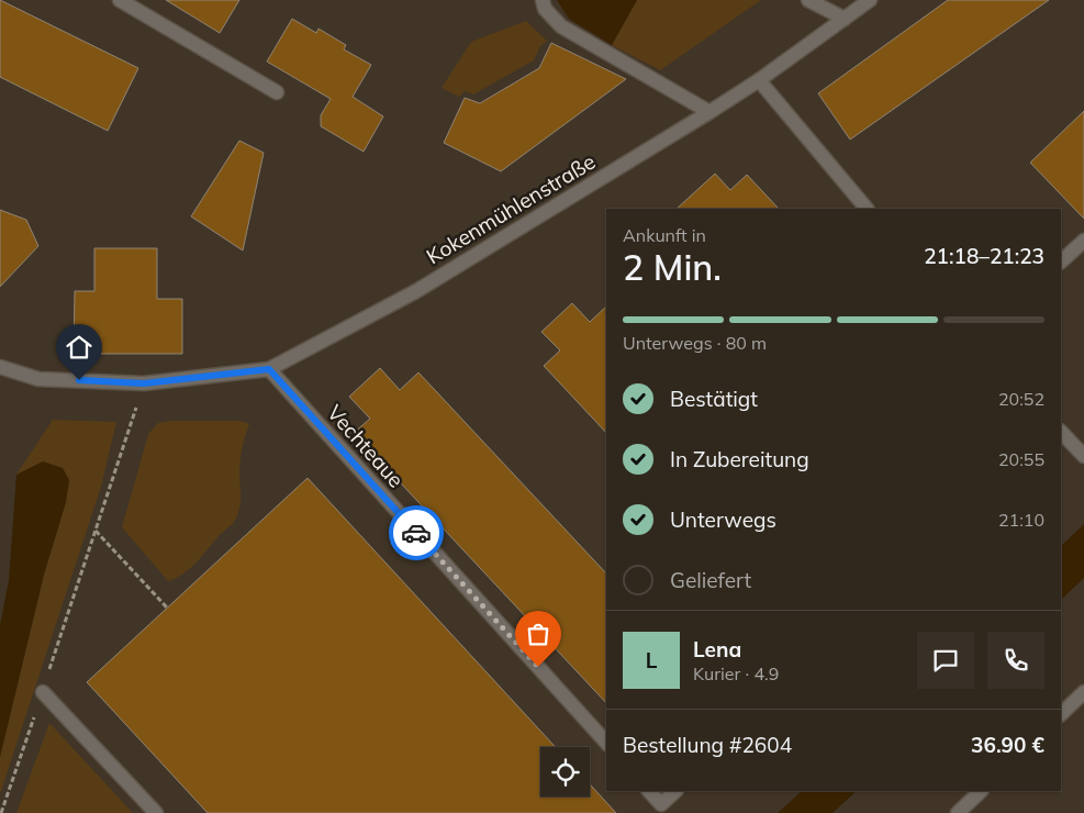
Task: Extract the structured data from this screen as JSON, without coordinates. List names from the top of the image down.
{
  "streets": {
    "street": ["Kokenmühlenstraße", "Vechteaue"]
  },
  "crossings": [
    ["Kokenmühlenstraße", "Vechteaue"]
  ],
  "page": {
    "heading": ["2 Min.", "Ankunft in", "21:18–21:23"],
    "panel": [
      "Lena",
      "Kurier · 4.9",
      "Bestellung #2604",
      "36.90 €"
    ],
    "bar": "Unterwegs · 80 m",
    "list": [
      ["Bestätigt", "20:52"],
      ["In Zubereitung", "20:55"],
      ["Unterwegs", "21:10"],
      "Geliefert"
    ],
    "round": "L"
  }
}
